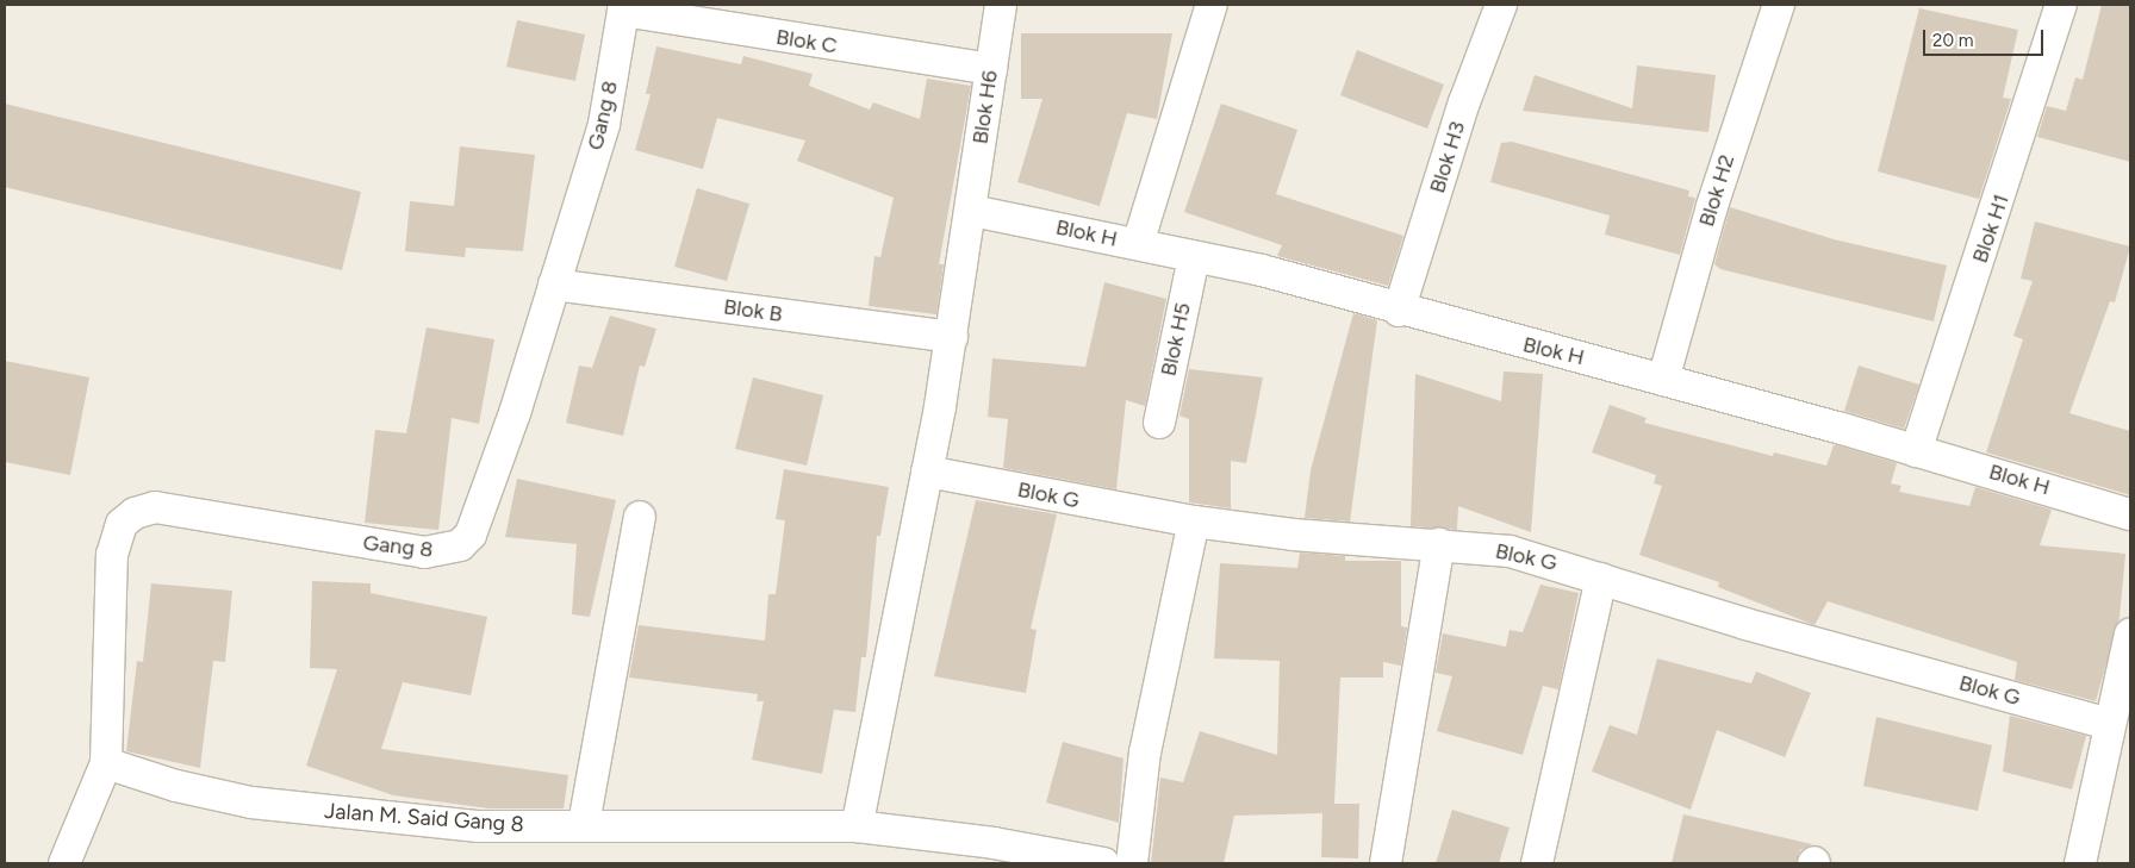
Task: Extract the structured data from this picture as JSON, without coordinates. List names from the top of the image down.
{
  "streets": {
    "street": [
      "Blok C",
      "Blok H6",
      "Gang 8",
      "Blok H3",
      "Blok H2",
      "Blok H1",
      "Blok H",
      "Blok B",
      "Blok H5",
      "Blok G",
      "Jalan M. Said Gang 8"
    ]
  },
  "crossings": [
    ["Blok C", "Blok H6"],
    ["Blok C", "Gang 8"],
    ["Blok H6", "Blok H"],
    ["Blok H6", "Blok B"],
    ["Blok H6", "Blok G"],
    ["Blok H6", "Jalan M. Said Gang 8"],
    ["Gang 8", "Blok B"],
    ["Gang 8", "Jalan M. Said Gang 8"],
    ["Blok H3", "Blok H"],
    ["Blok H2", "Blok H"],
    ["Blok H1", "Blok H"],
    ["Blok H", "Blok H5"]
  ],
  "scale_bar": "20 m"
}
